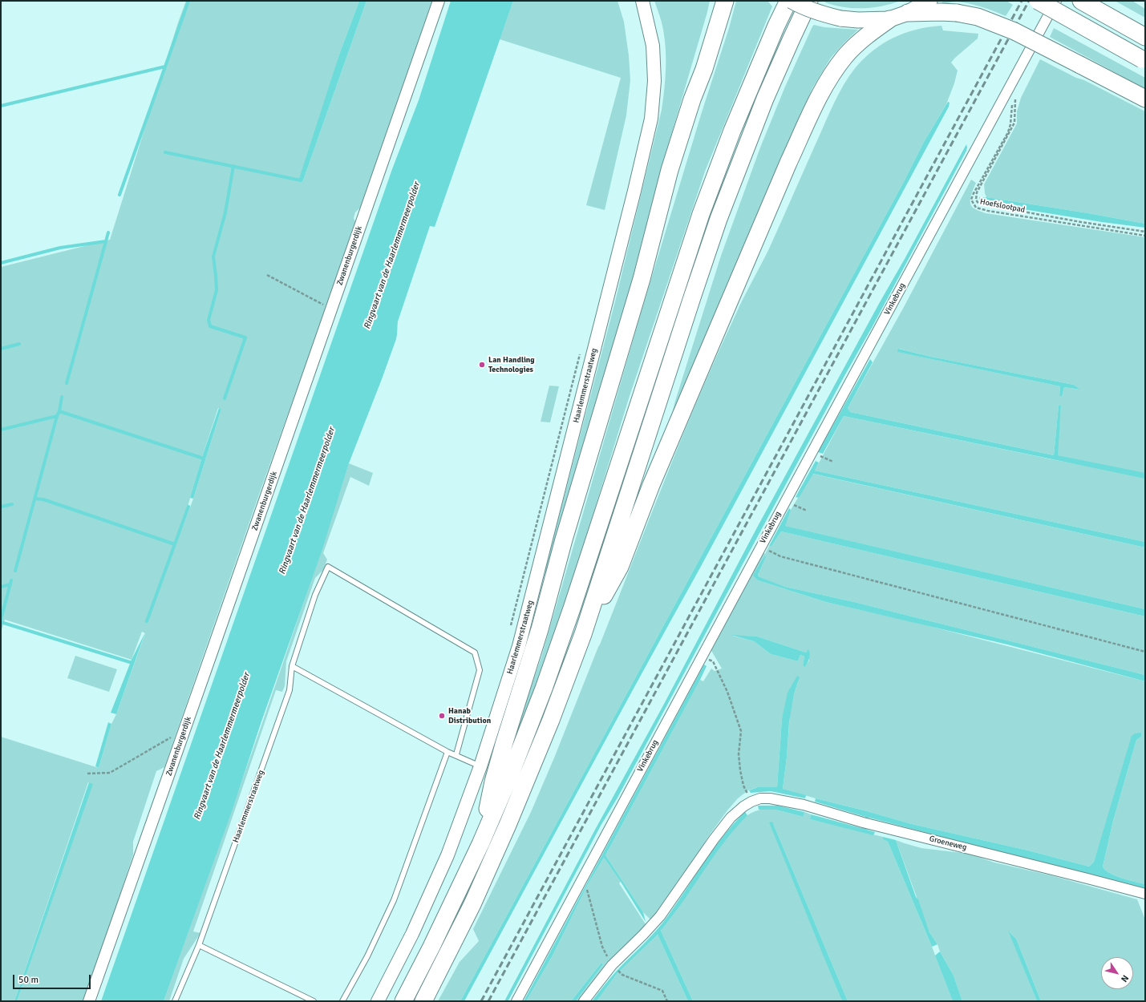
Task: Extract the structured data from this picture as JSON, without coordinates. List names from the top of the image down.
{
  "streets": {
    "main road": ["Haarlemmerstraatweg"],
    "street": ["Zwanenburgerdijk", "Vinkebrug", "Groeneweg"],
    "path": ["Hoefslootpad"]
  },
  "water": ["Ringvaart van de Haarlemmermeerpolder"],
  "places": ["Lan Handling Technologies", "Hanab Distribution"],
  "scale_bar": "50 m",
  "north": "bottom right"
}
